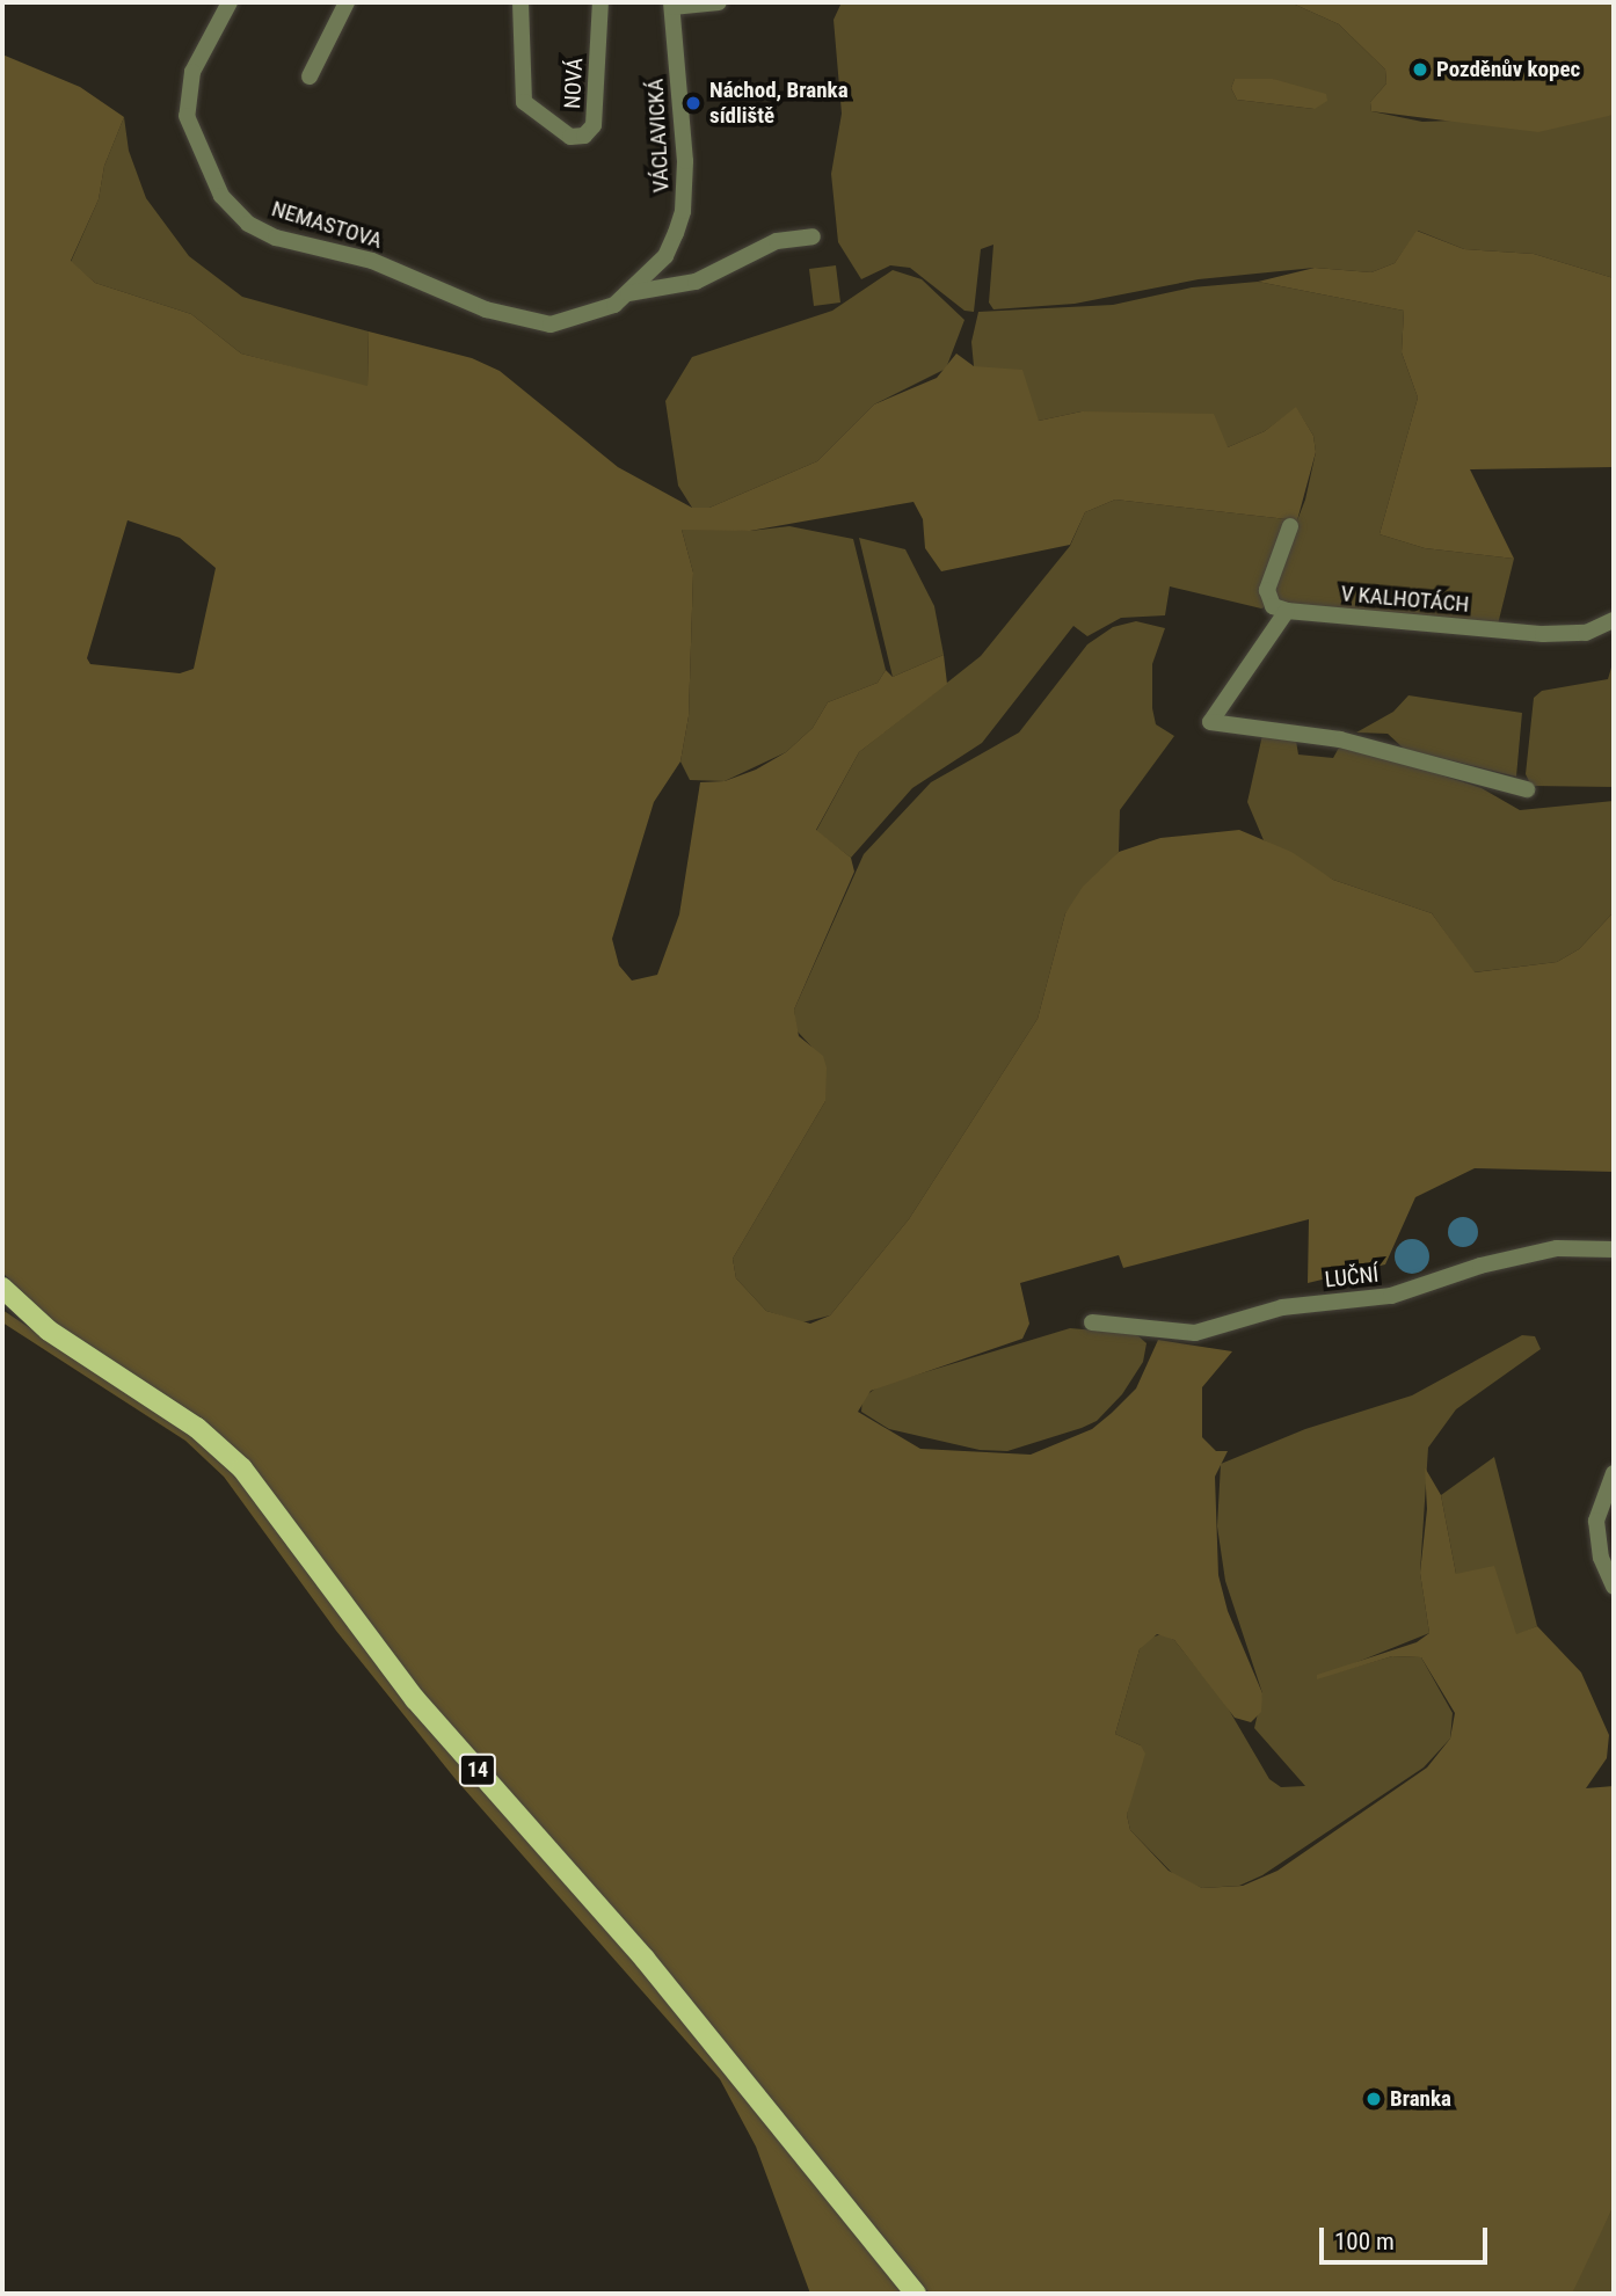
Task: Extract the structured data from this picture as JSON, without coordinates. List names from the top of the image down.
{
  "streets": {
    "main road": ["14"],
    "street": [
      "NOVÁ",
      "VÁCLAVICKÁ",
      "NEMASTOVA",
      "V KALHOTÁCH",
      "LUČNÍ"
    ]
  },
  "crossings": [
    ["VÁCLAVICKÁ", "NEMASTOVA"]
  ],
  "places": ["Pozděnův kopec", "Náchod, Branka sídliště", "Branka"],
  "scale_bar": "100 m"
}
